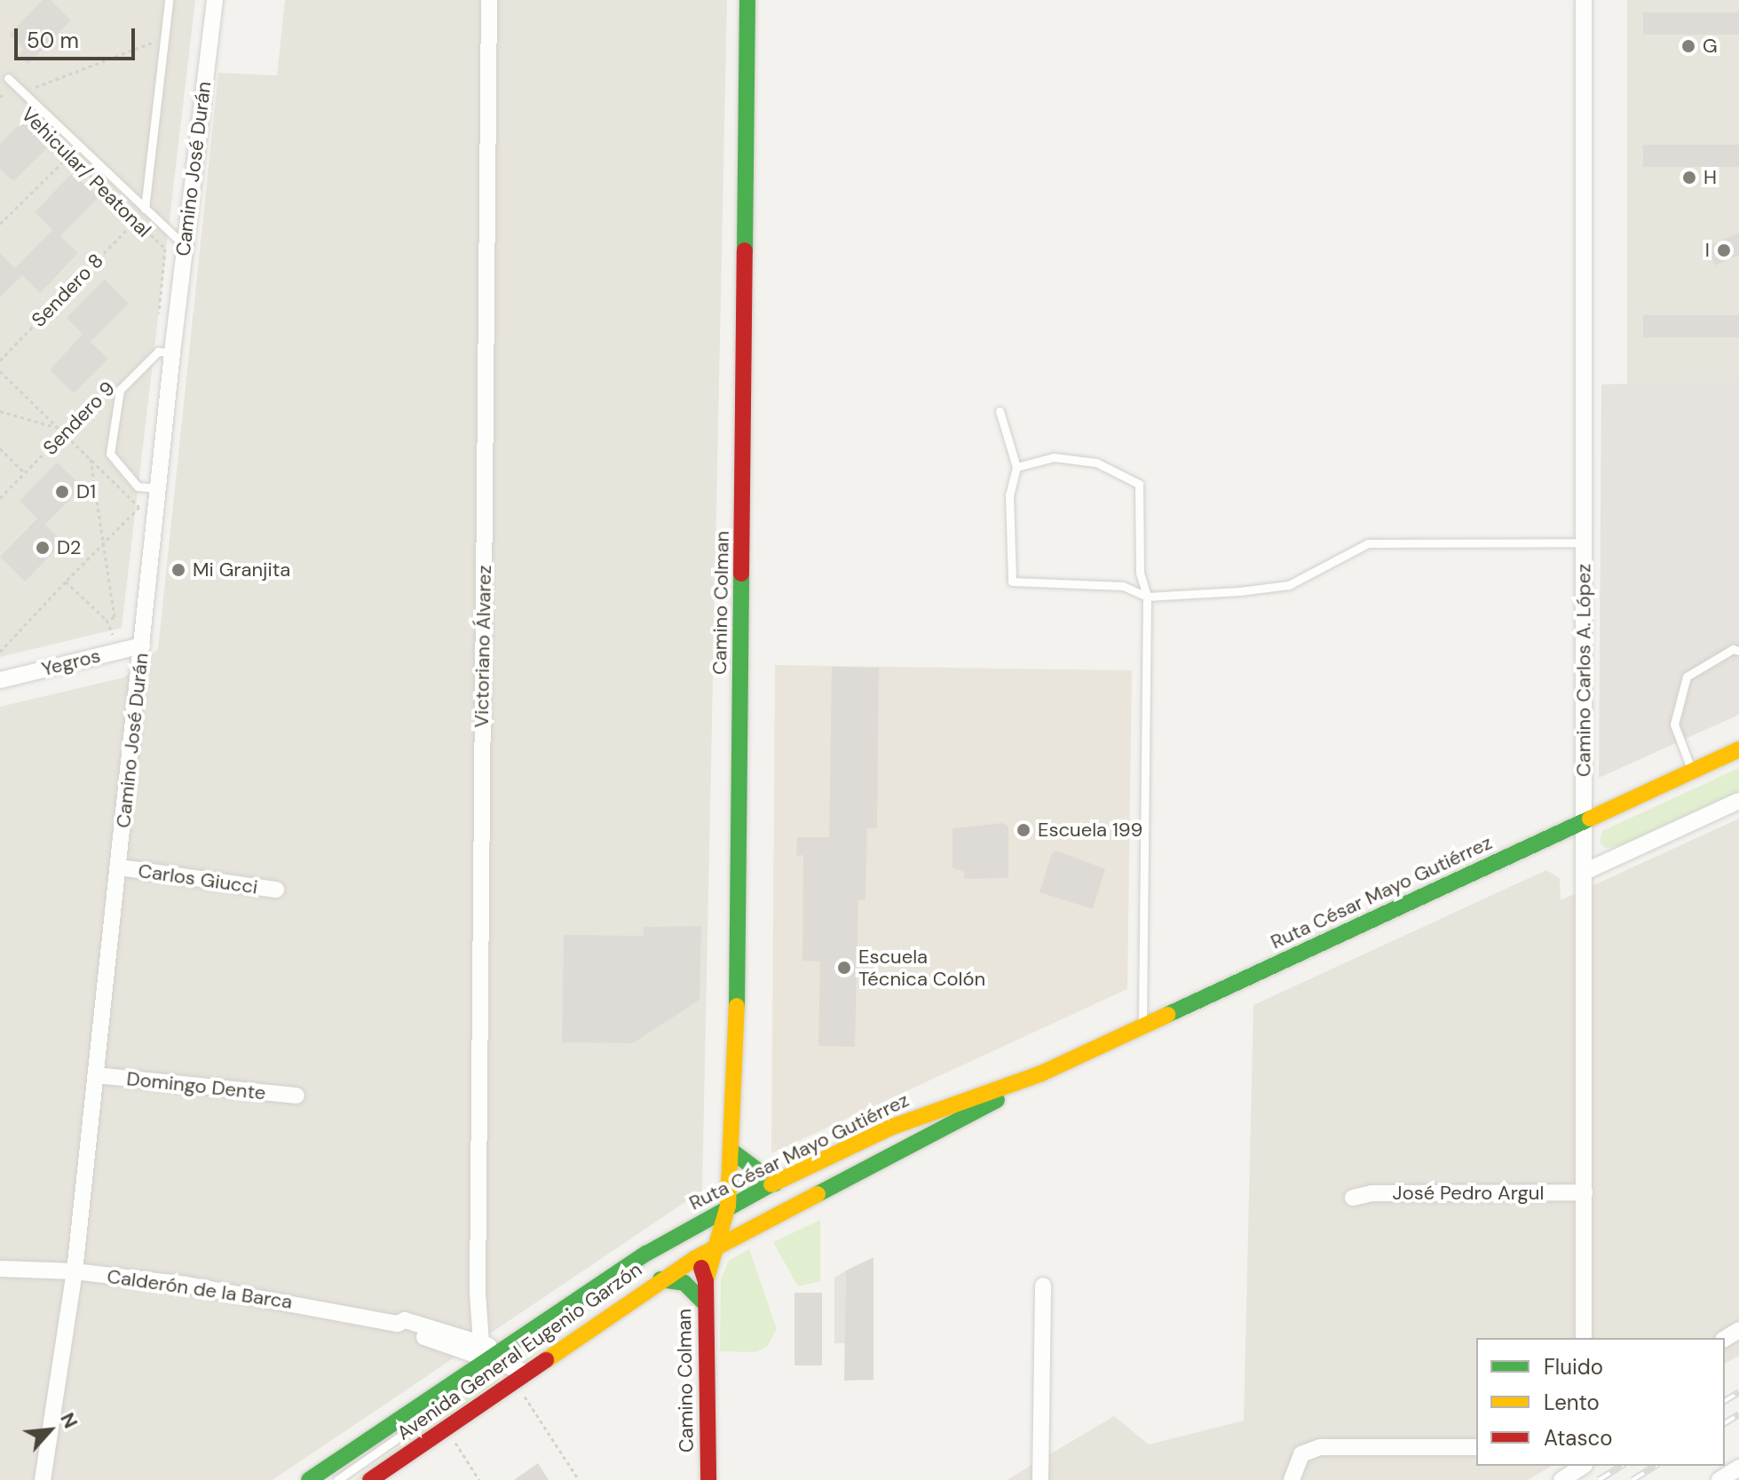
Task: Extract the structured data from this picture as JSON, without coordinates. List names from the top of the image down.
{
  "streets": {
    "main road": ["Camino Colman", "Ruta César Mayo Gutiérrez", "Avenida General Eugenio Garzón"],
    "street": [
      "Camino José Durán",
      "Victoriano Álvarez",
      "Yegros",
      "Camino Carlos A. López",
      "Carlos Giucci",
      "Domingo Dente",
      "José Pedro Argul",
      "Calderón de la Barca"
    ],
    "path": ["Vehicular/ Peatonal", "Sendero 8", "Sendero 9"]
  },
  "crossings": [
    ["Camino José Durán", "Yegros"],
    ["Camino José Durán", "Carlos Giucci"],
    ["Camino José Durán", "Domingo Dente"],
    ["Camino José Durán", "Calderón de la Barca"],
    ["Vehicular/ Peatonal", "Sendero 8"],
    ["Camino Colman", "Ruta César Mayo Gutiérrez"],
    ["Camino Colman", "Avenida General Eugenio Garzón"],
    ["Victoriano Álvarez", "Calderón de la Barca"],
    ["Camino Carlos A. López", "Ruta César Mayo Gutiérrez"],
    ["Camino Carlos A. López", "José Pedro Argul"],
    ["Ruta César Mayo Gutiérrez", "Avenida General Eugenio Garzón"],
    ["Calderón de la Barca", "Avenida General Eugenio Garzón"]
  ],
  "places": [
    "G",
    "H",
    "I",
    "D1",
    "D2",
    "Mi Granjita",
    "Escuela 199",
    "Escuela Técnica Colón"
  ],
  "legend": ["Fluido", "Lento", "Atasco"],
  "scale_bar": "50 m",
  "north": "top right"
}
